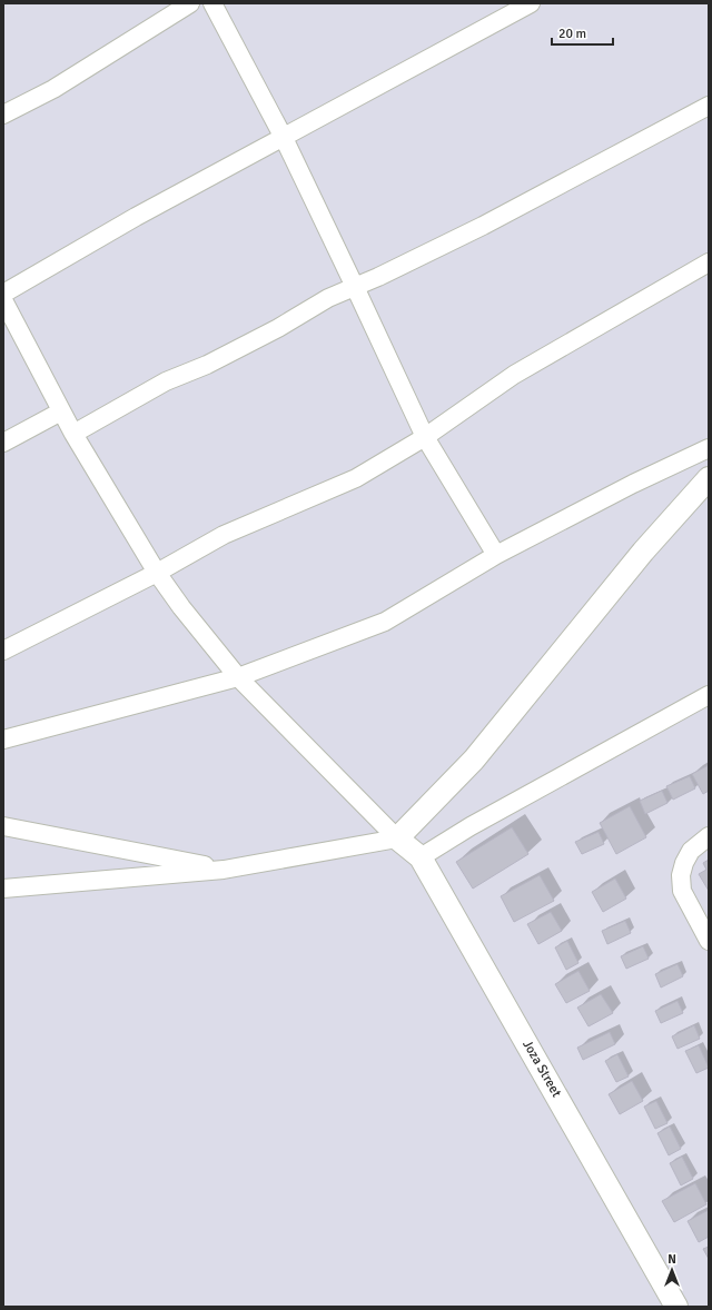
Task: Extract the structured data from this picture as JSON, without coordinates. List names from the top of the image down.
{
  "streets": {
    "street": ["Joza Street"]
  },
  "scale_bar": "20 m",
  "north": "top"
}
